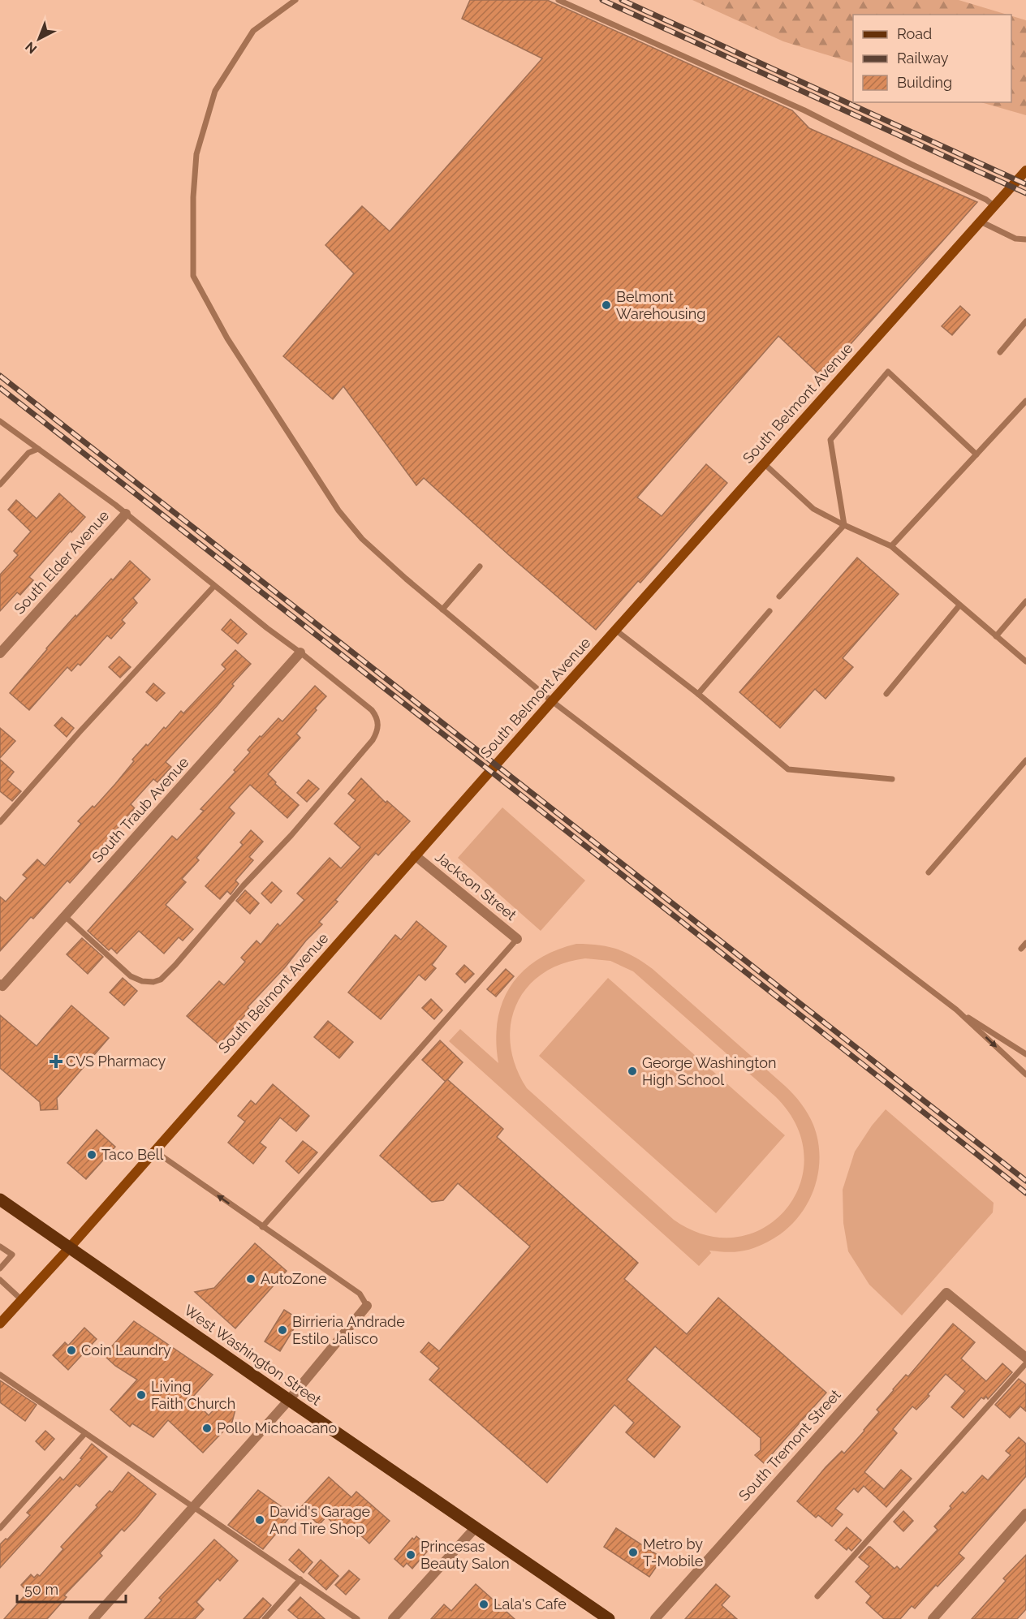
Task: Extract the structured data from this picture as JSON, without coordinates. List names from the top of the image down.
{
  "streets": {
    "main road": ["South Belmont Avenue", "West Washington Street"],
    "street": [
      "South Elder Avenue",
      "South Traub Avenue",
      "Jackson Street",
      "South Tremont Street"
    ]
  },
  "crossings": [
    ["South Belmont Avenue", "Jackson Street"],
    ["South Belmont Avenue", "West Washington Street"]
  ],
  "places": {
    "other": [
      "Belmont Warehousing",
      "George Washington High School",
      "Taco Bell",
      "AutoZone",
      "Birrieria Andrade Estilo Jalisco",
      "Coin Laundry",
      "Living Faith Church",
      "Pollo Michoacano",
      "David's Garage And Tire Shop",
      "Metro by T-Mobile",
      "Princesas Beauty Salon",
      "Lala's Cafe"
    ],
    "health": ["CVS Pharmacy"]
  },
  "legend": ["Road", "Railway", "Building"],
  "scale_bar": "50 m",
  "north": "bottom left"
}
